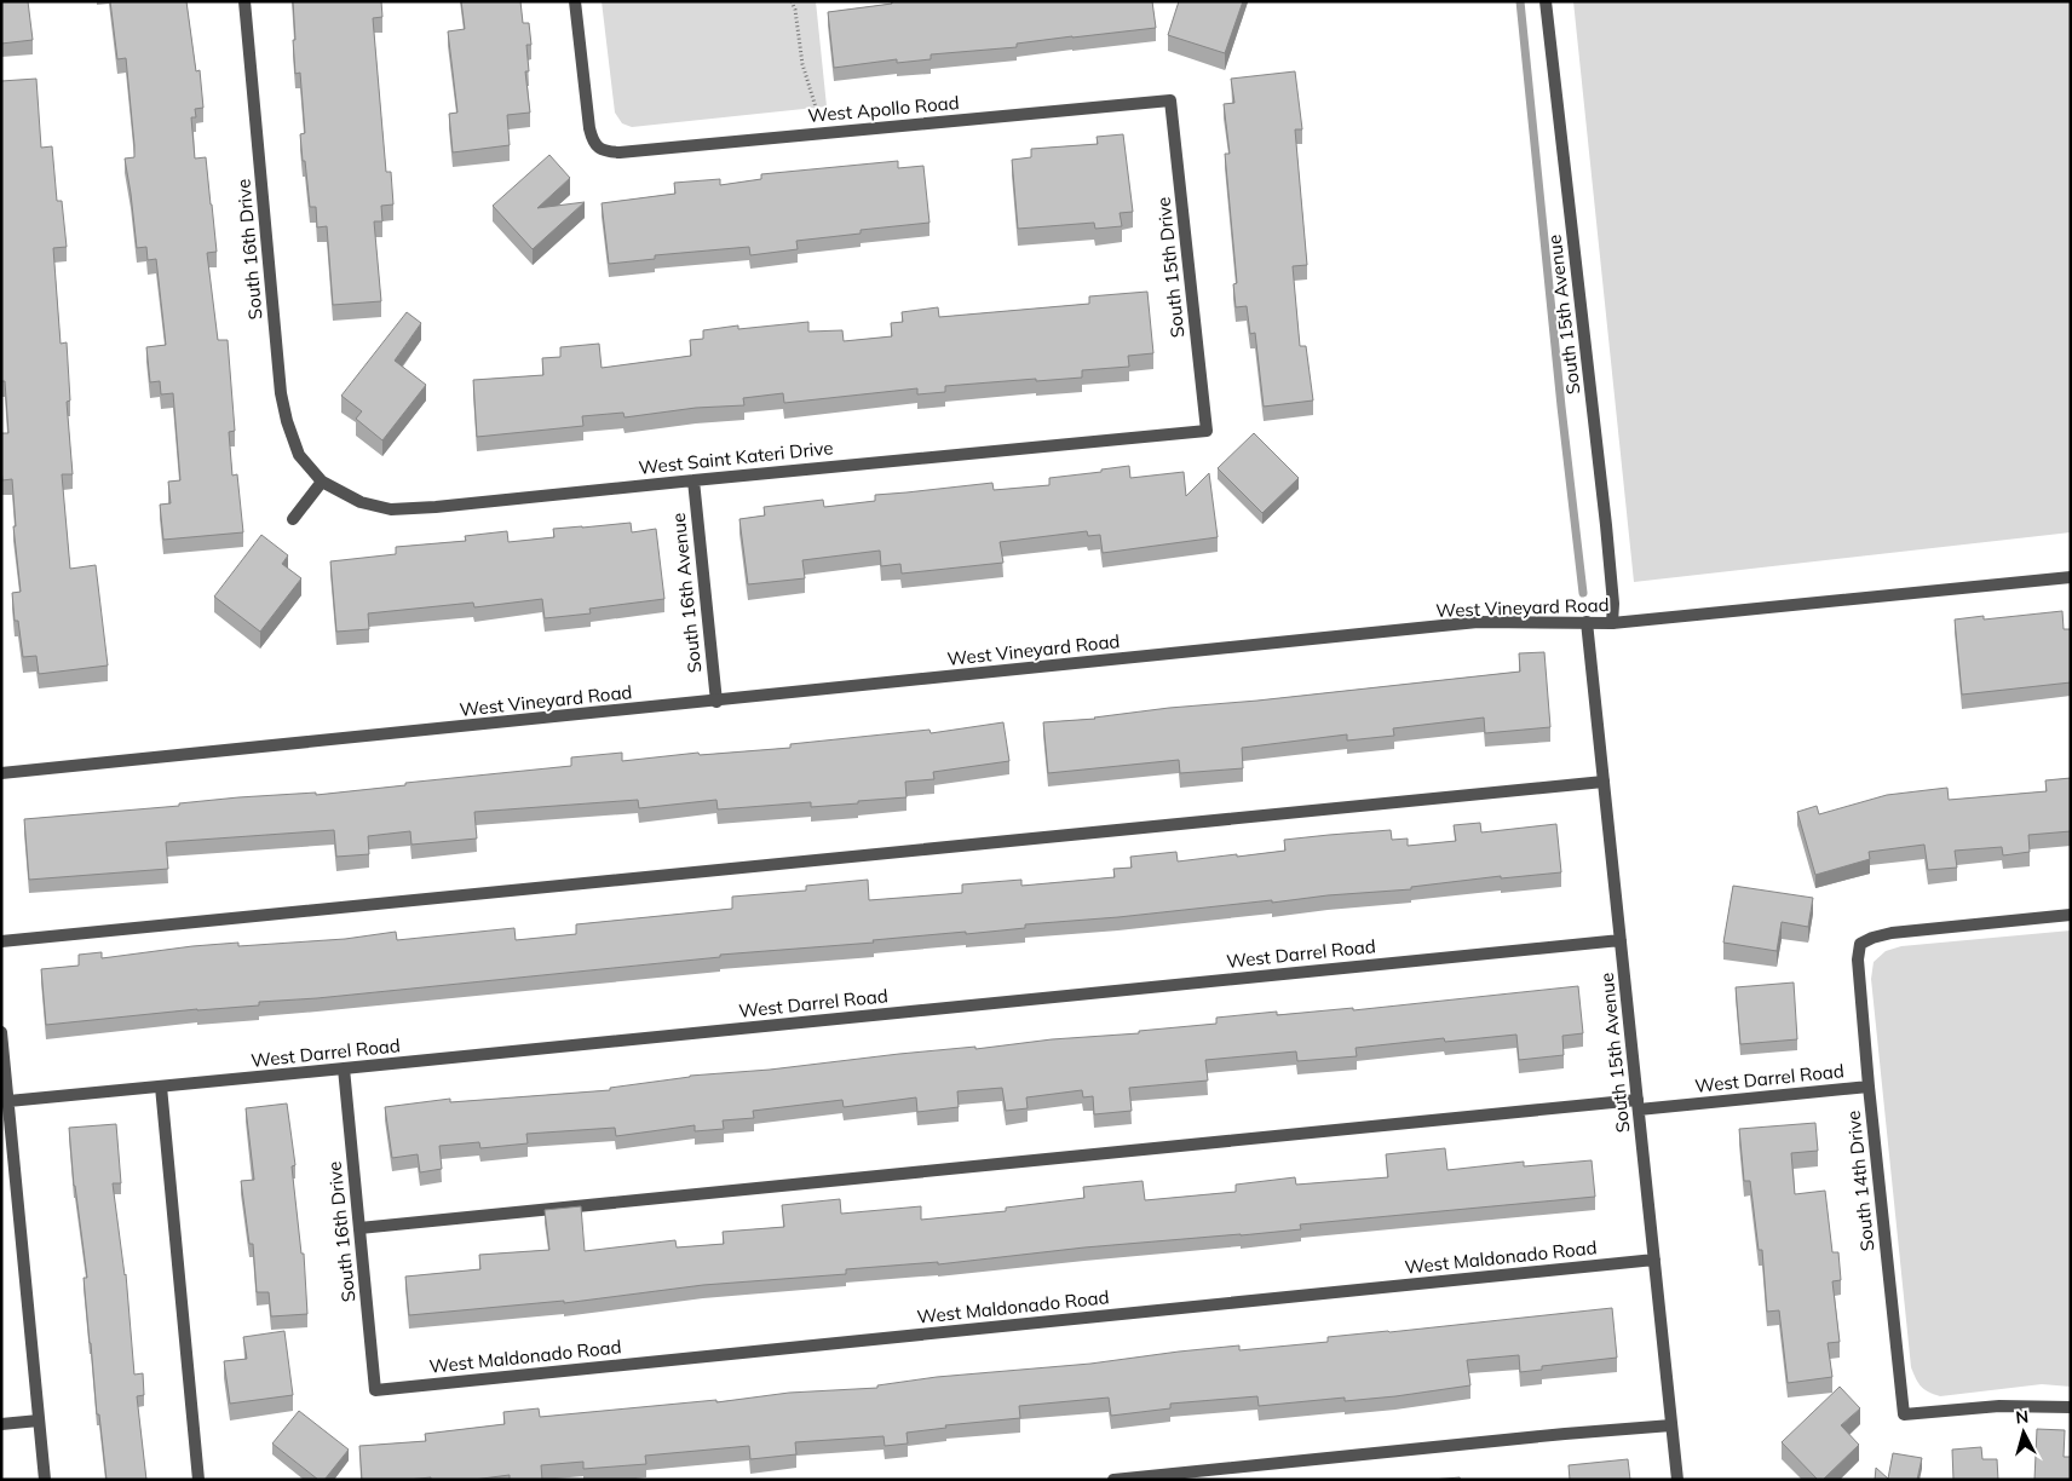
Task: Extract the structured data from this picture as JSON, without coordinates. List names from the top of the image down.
{
  "streets": {
    "street": [
      "West Apollo Road",
      "South 16th Drive",
      "South 15th Drive",
      "South 15th Avenue",
      "West Saint Kateri Drive",
      "South 16th Avenue",
      "West Vineyard Road",
      "West Darrel Road",
      "South 14th Drive",
      "West Maldonado Road"
    ]
  },
  "crossings": [
    ["West Apollo Road", "South 15th Drive"],
    ["South 16th Drive", "West Saint Kateri Drive"],
    ["South 16th Drive", "West Darrel Road"],
    ["South 16th Drive", "West Maldonado Road"],
    ["South 15th Drive", "West Saint Kateri Drive"],
    ["South 15th Avenue", "West Vineyard Road"],
    ["South 15th Avenue", "West Darrel Road"],
    ["South 15th Avenue", "West Maldonado Road"],
    ["West Saint Kateri Drive", "South 16th Avenue"],
    ["South 16th Avenue", "West Vineyard Road"],
    ["West Darrel Road", "South 14th Drive"]
  ],
  "north": "top"
}
